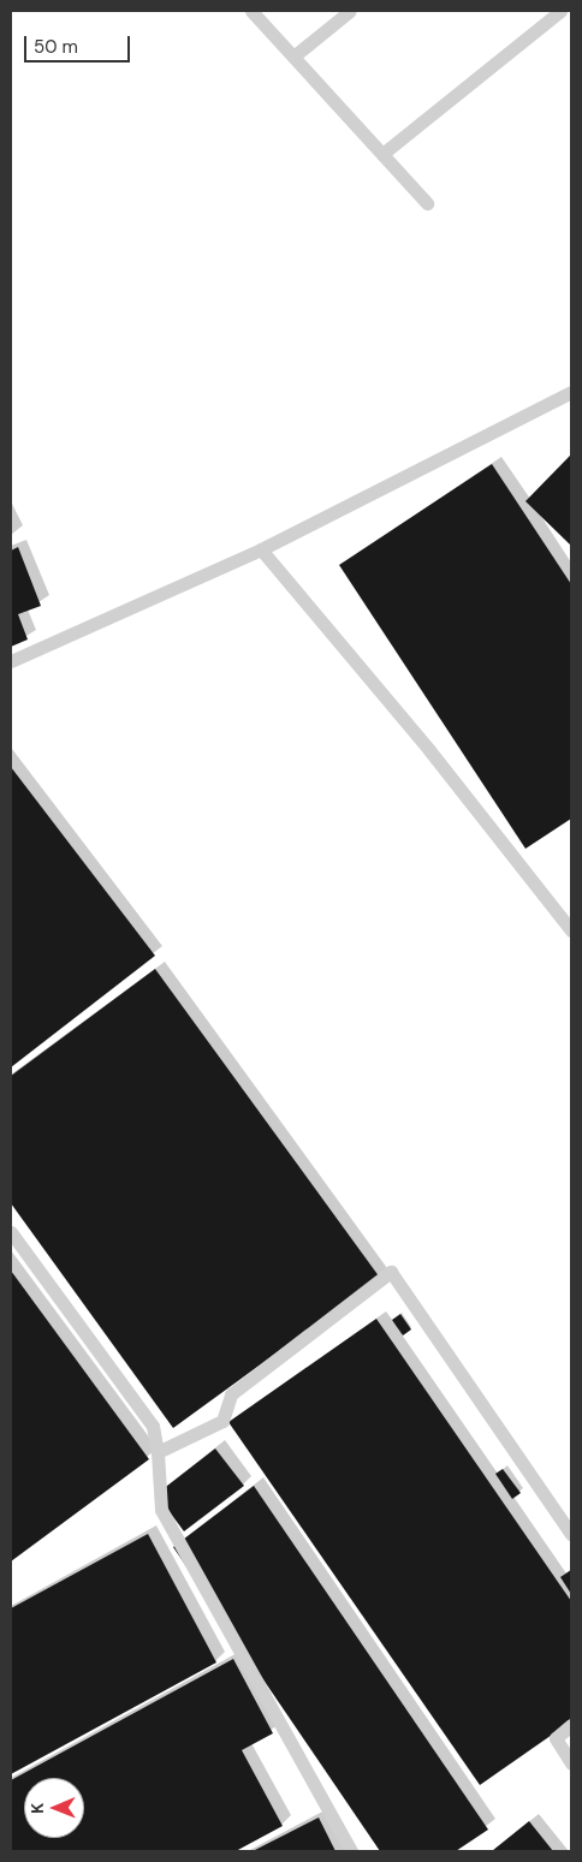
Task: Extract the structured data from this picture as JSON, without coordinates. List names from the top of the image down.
{
  "scale_bar": "50 m",
  "north": "left"
}
